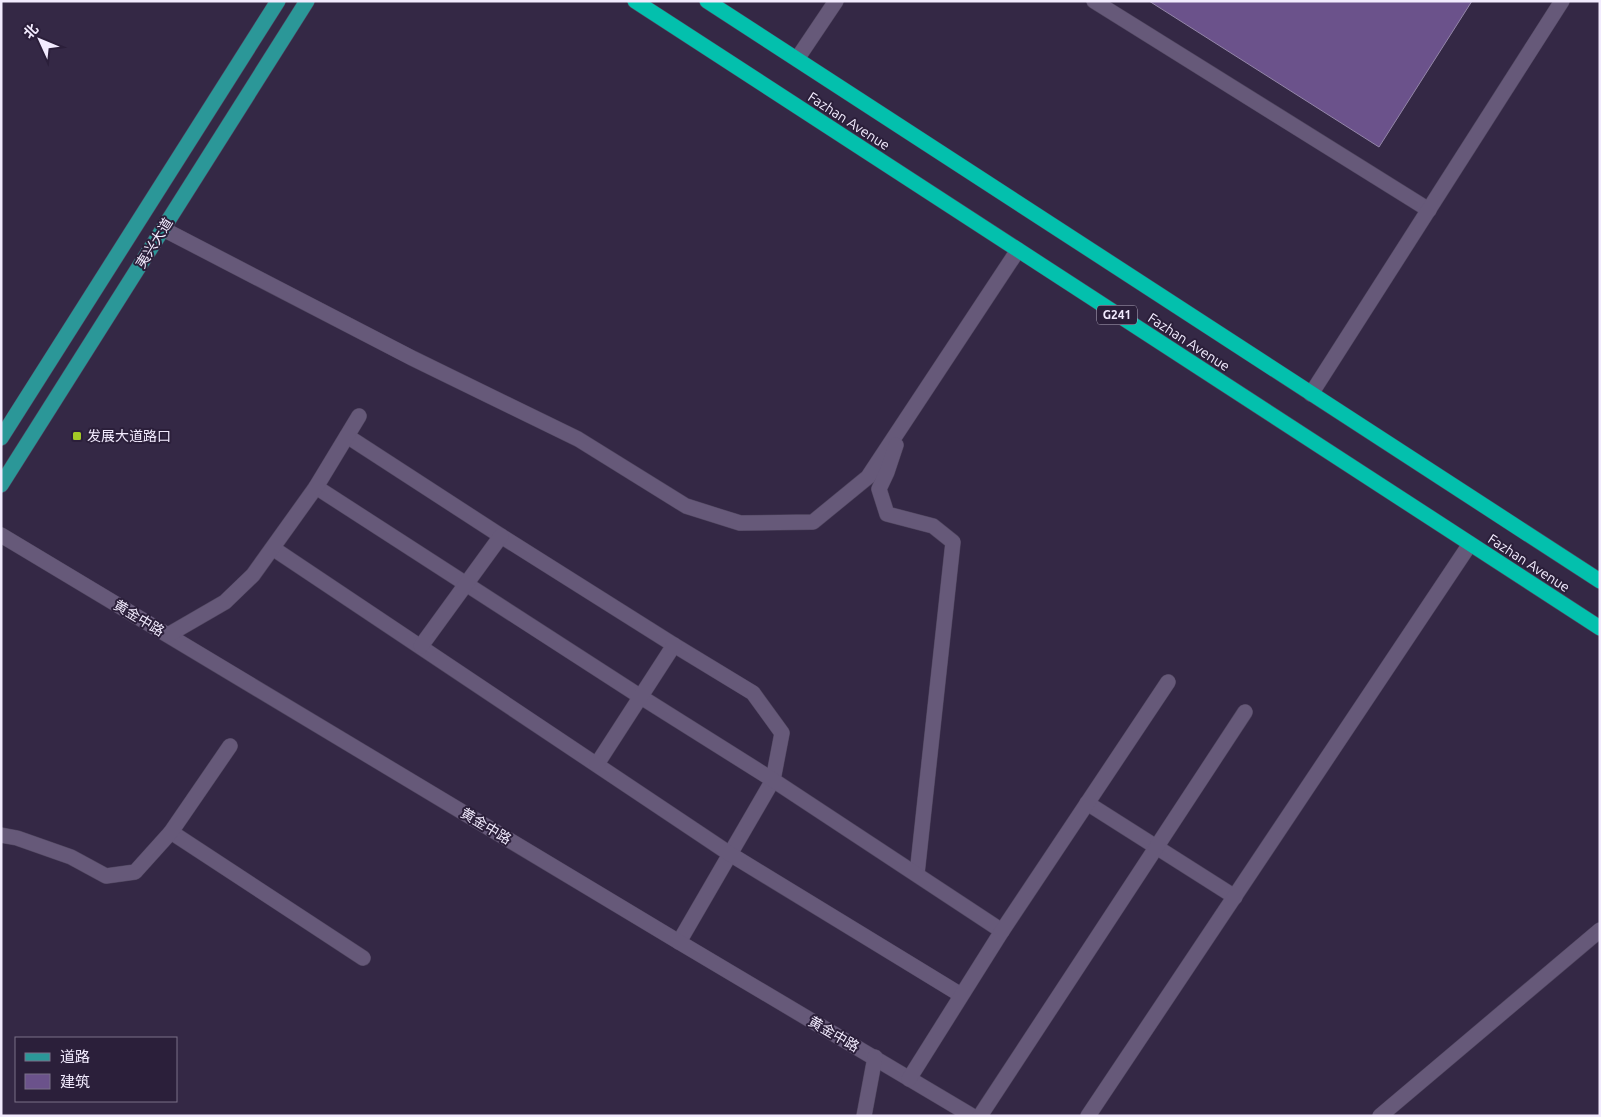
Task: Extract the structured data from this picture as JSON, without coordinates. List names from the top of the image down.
{
  "streets": {
    "highway": ["Fazhan Avenue", "G241"],
    "main road": ["夷兴大道"],
    "street": ["黄金中路"]
  },
  "places": {
    "transit": ["发展大道路口"]
  },
  "legend": ["道路", "建筑"],
  "north": "top left"
}
